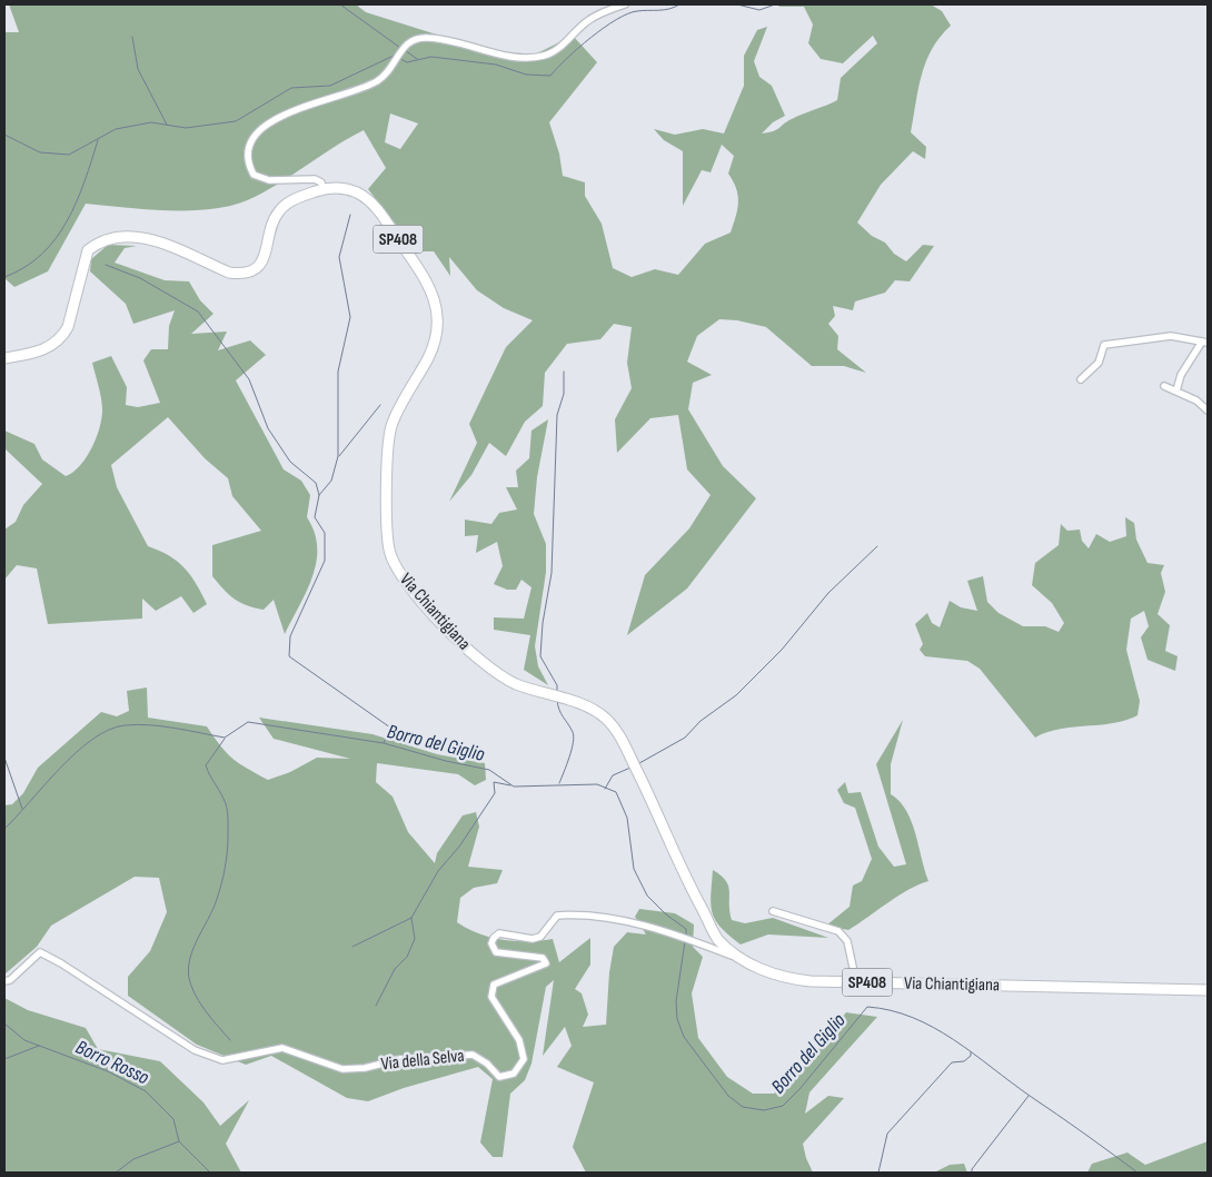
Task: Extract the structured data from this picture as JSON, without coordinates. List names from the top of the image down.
{
  "streets": {
    "main road": ["SP408", "Via Chiantigiana"],
    "street": ["Via della Selva"]
  },
  "crossings": [
    ["Via Chiantigiana", "Via della Selva"]
  ],
  "water": ["Borro del Giglio", "Borro Rosso"]
}
